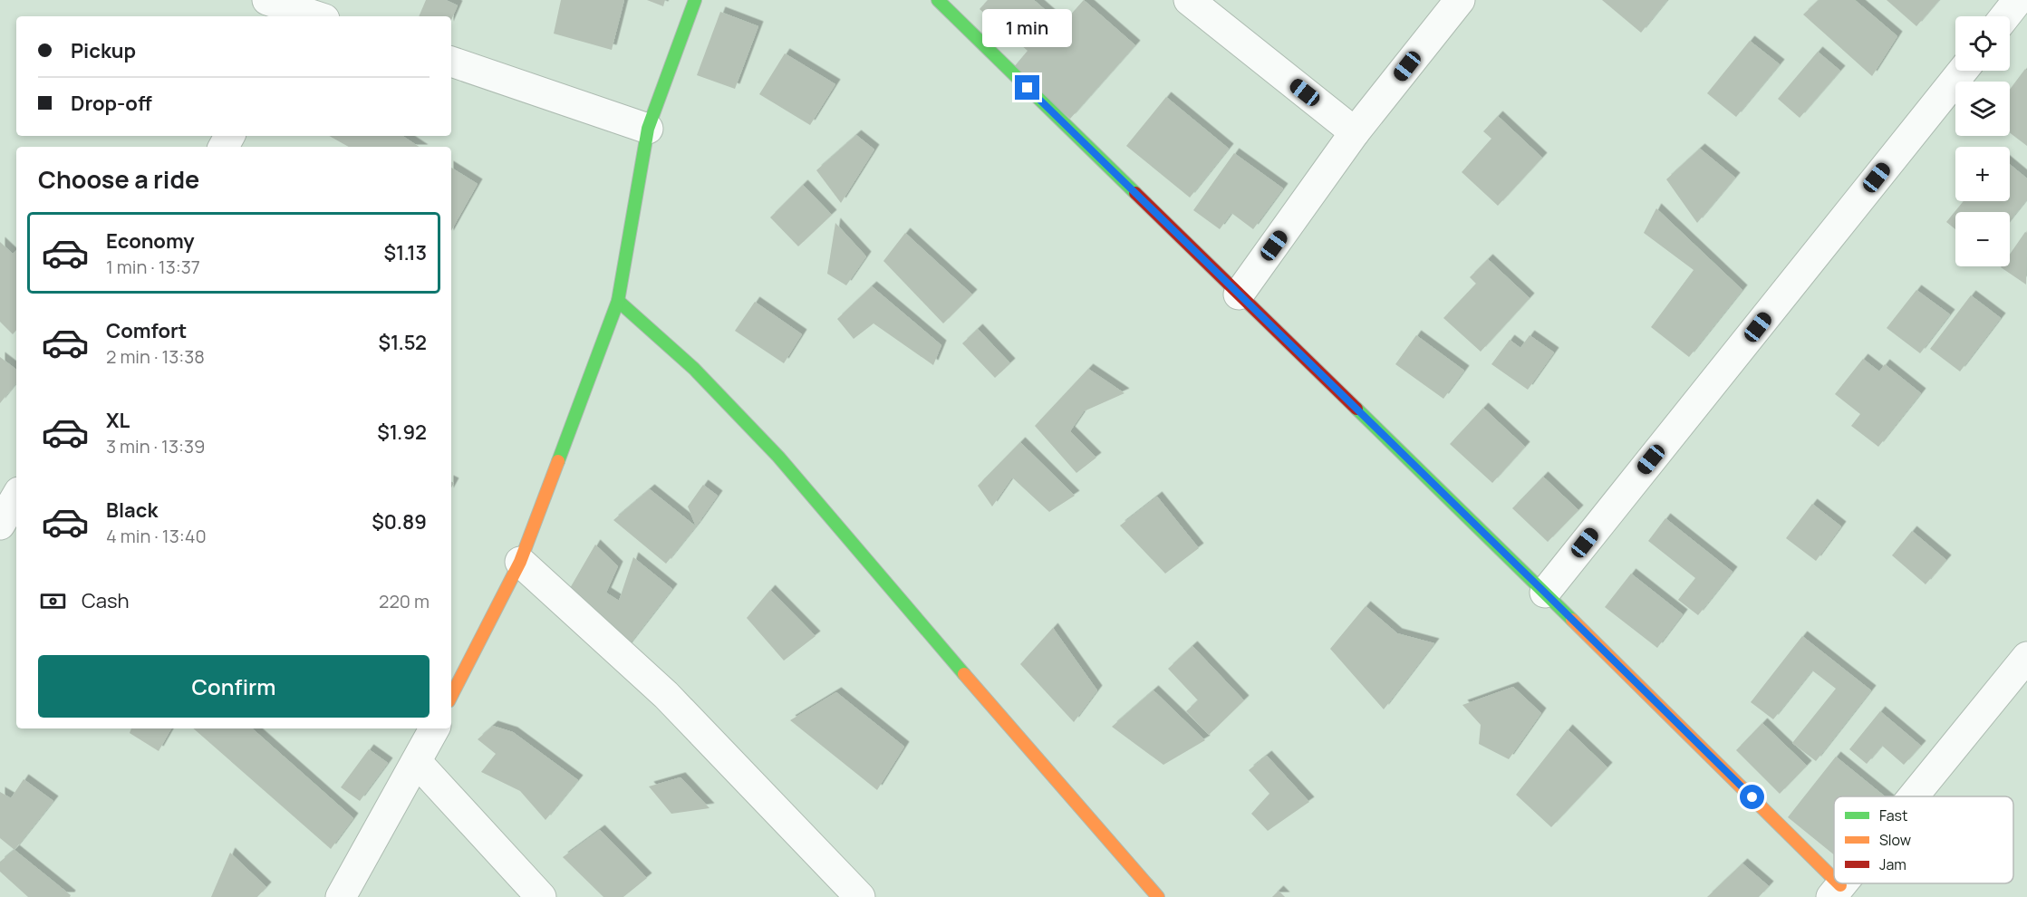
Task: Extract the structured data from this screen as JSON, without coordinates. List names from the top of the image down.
{
  "legend": ["Fast", "Slow", "Jam"],
  "page": {
    "bubble": "1 min",
    "map_buttons": ["+", "−"],
    "banner": ["Pickup", "Drop-off"],
    "heading": "Choose a ride",
    "list": [
      {
        "name": "Economy",
        "note": "1 min · 13:37",
        "value": "$1.13"
      },
      {
        "name": "Comfort",
        "note": "2 min · 13:38",
        "value": "$1.52"
      },
      {
        "name": "XL",
        "note": "3 min · 13:39",
        "value": "$1.92"
      },
      {
        "name": "Black",
        "note": "4 min · 13:40",
        "value": "$0.89"
      }
    ],
    "pay": ["Cash", "220 m"],
    "buttons": "Confirm"
  }
}
